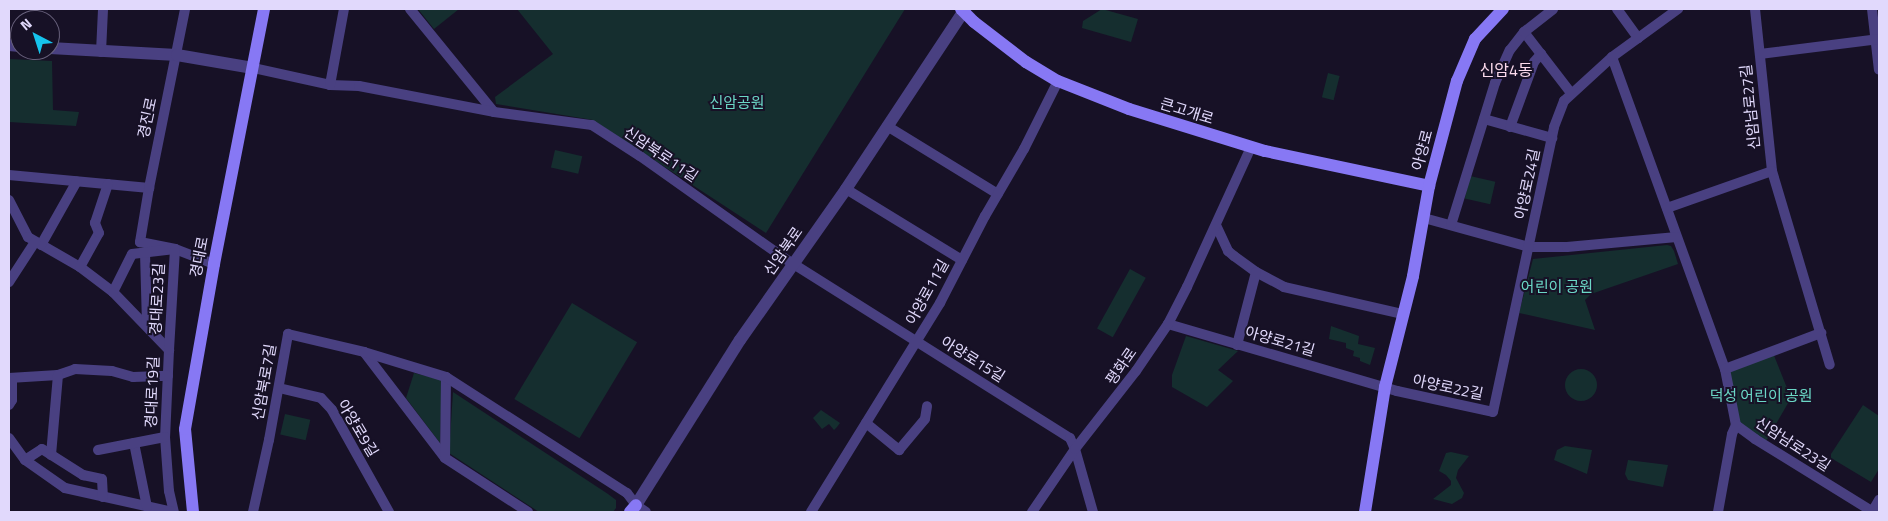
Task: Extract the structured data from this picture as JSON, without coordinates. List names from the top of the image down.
{
  "streets": {
    "main road": ["큰고개로", "아양로", "경대로"],
    "street": [
      "신암남로27길",
      "경진로",
      "신암북로11길",
      "아양로24길",
      "신암북로",
      "아양로11길",
      "경대로23길",
      "아양로21길",
      "아양로15길",
      "평화로",
      "신암북로7길",
      "아양로22길",
      "경대로19길",
      "아양로9길",
      "신암남로23길"
    ]
  },
  "crossings": [
    ["큰고개로", "아양로"],
    ["큰고개로", "신암북로"],
    ["큰고개로", "아양로11길"],
    ["큰고개로", "평화로"],
    ["경진로", "경대로23길"],
    ["아양로", "아양로21길"],
    ["아양로", "아양로22길"],
    ["신암북로11길", "신암북로"],
    ["신암북로11길", "경대로"],
    ["신암북로11길", "아양로15길"],
    ["아양로24길", "아양로22길"],
    ["신암북로", "아양로15길"],
    ["신암북로", "신암북로7길"],
    ["경대로", "경대로23길"],
    ["아양로11길", "아양로15길"],
    ["경대로23길", "경대로19길"],
    ["아양로21길", "평화로"],
    ["아양로21길", "아양로22길"],
    ["아양로15길", "평화로"],
    ["신암북로7길", "아양로9길"]
  ],
  "districts": ["신암4동"],
  "parks": ["신암공원", "어린이 공원", "덕성 어린이 공원"],
  "north": "top left"
}
